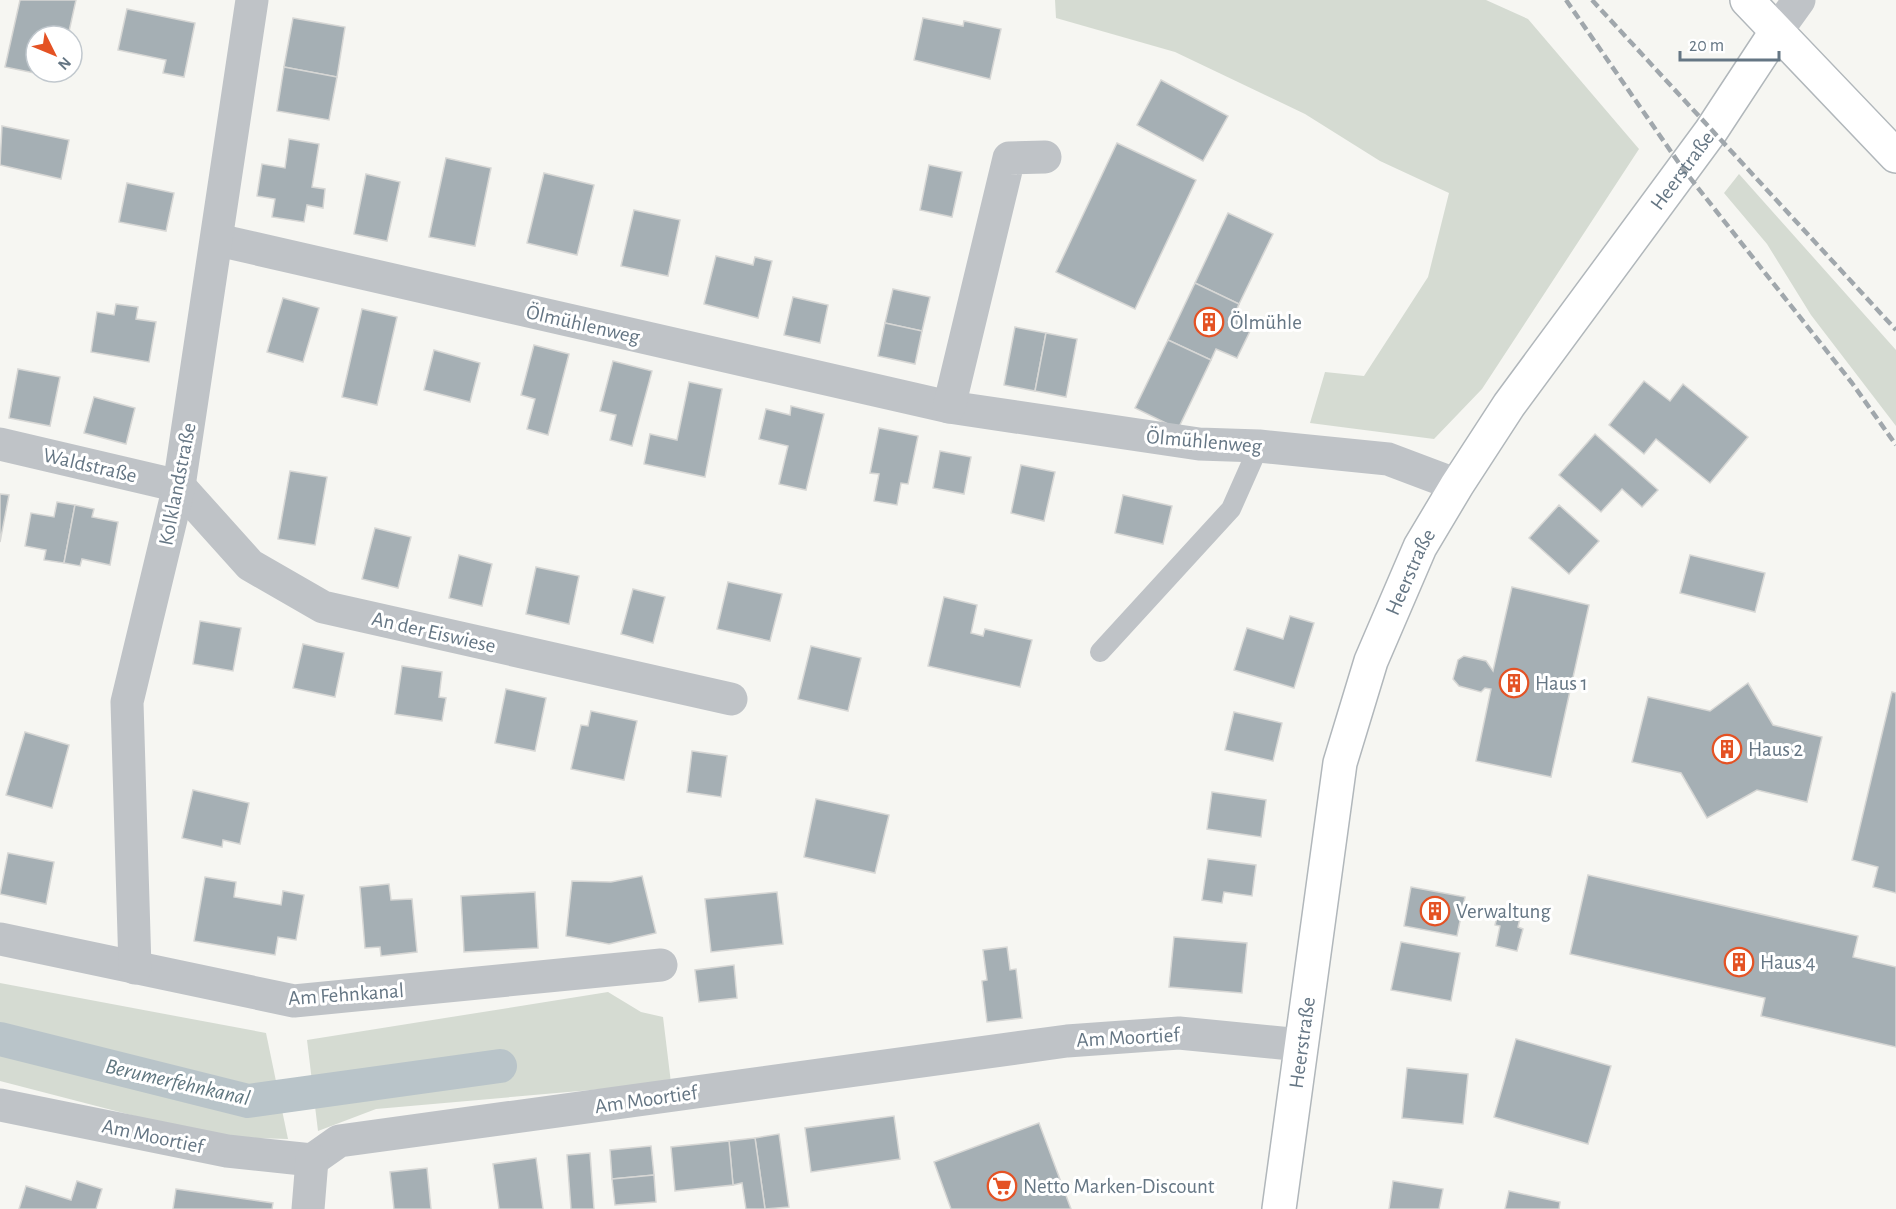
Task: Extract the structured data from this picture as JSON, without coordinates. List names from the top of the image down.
{
  "streets": {
    "street": [
      "Heerstraße",
      "Ölmühlenweg",
      "Waldstraße",
      "Kolklandstraße",
      "An der Eiswiese",
      "Am Fehnkanal",
      "Am Moortief"
    ]
  },
  "crossings": [
    ["Heerstraße", "Ölmühlenweg"],
    ["Heerstraße", "Am Moortief"],
    ["Ölmühlenweg", "Kolklandstraße"],
    ["Waldstraße", "Kolklandstraße"],
    ["Waldstraße", "An der Eiswiese"],
    ["Kolklandstraße", "An der Eiswiese"],
    ["Kolklandstraße", "Am Fehnkanal"]
  ],
  "water": ["Berumerfehnkanal"],
  "places": {
    "building": [
      "Ölmühle",
      "Haus 1",
      "Haus 2",
      "Verwaltung",
      "Haus 4"
    ],
    "supermarket": ["Netto Marken-Discount"]
  },
  "scale_bar": "20 m",
  "north": "bottom right"
}
